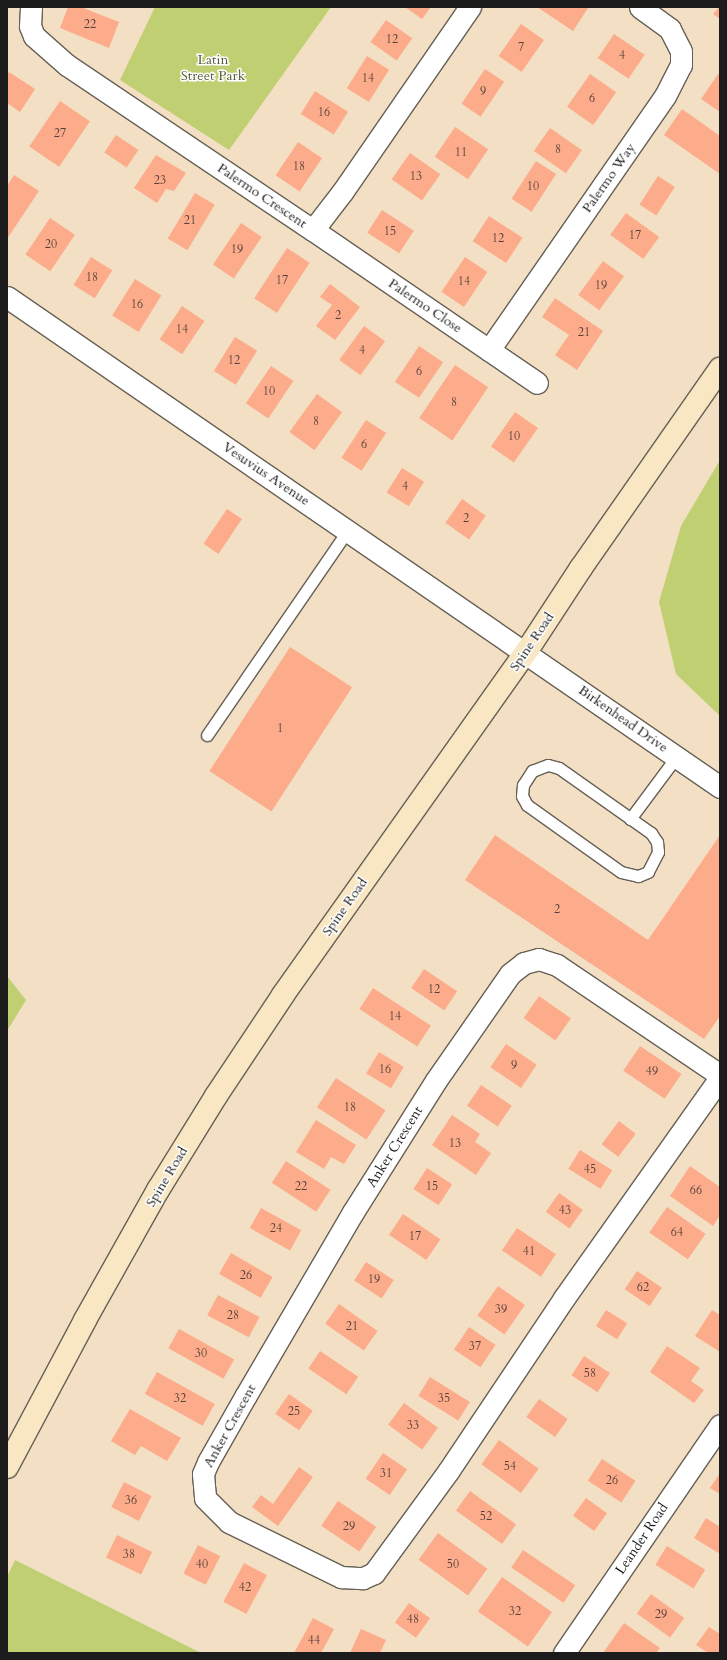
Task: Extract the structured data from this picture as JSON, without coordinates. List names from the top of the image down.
{
  "streets": {
    "main road": ["Spine Road"],
    "street": [
      "Palermo Way",
      "Palermo Crescent",
      "Palermo Close",
      "Vesuvius Avenue",
      "Birkenhead Drive",
      "Anker Crescent",
      "Leander Road"
    ]
  },
  "crossings": [
    ["Palermo Way", "Palermo Close"],
    ["Palermo Crescent", "Palermo Close"],
    ["Vesuvius Avenue", "Spine Road"],
    ["Vesuvius Avenue", "Birkenhead Drive"],
    ["Spine Road", "Birkenhead Drive"]
  ],
  "parks": ["Latin Street Park"],
  "house_numbers": [
    "22",
    "12",
    "7",
    "4",
    "14",
    "9",
    "6",
    "16",
    "27",
    "8",
    "11",
    "18",
    "13",
    "23",
    "10",
    "21",
    "15",
    "17",
    "12",
    "20",
    "19",
    "18",
    "17",
    "14",
    "19",
    "16",
    "2",
    "14",
    "21",
    "4",
    "12",
    "6",
    "10",
    "8",
    "8",
    "10",
    "6",
    "4",
    "2",
    "1",
    "2",
    "12",
    "14",
    "9",
    "16",
    "49",
    "18",
    "13",
    "45",
    "22",
    "15",
    "66",
    "43",
    "24",
    "64",
    "17",
    "41",
    "26",
    "19",
    "62",
    "39",
    "28",
    "21",
    "37",
    "30",
    "58",
    "32",
    "35",
    "25",
    "33",
    "54",
    "31",
    "26",
    "36",
    "52",
    "29",
    "38",
    "40",
    "50",
    "42",
    "32",
    "29",
    "48",
    "44"
  ]
}
